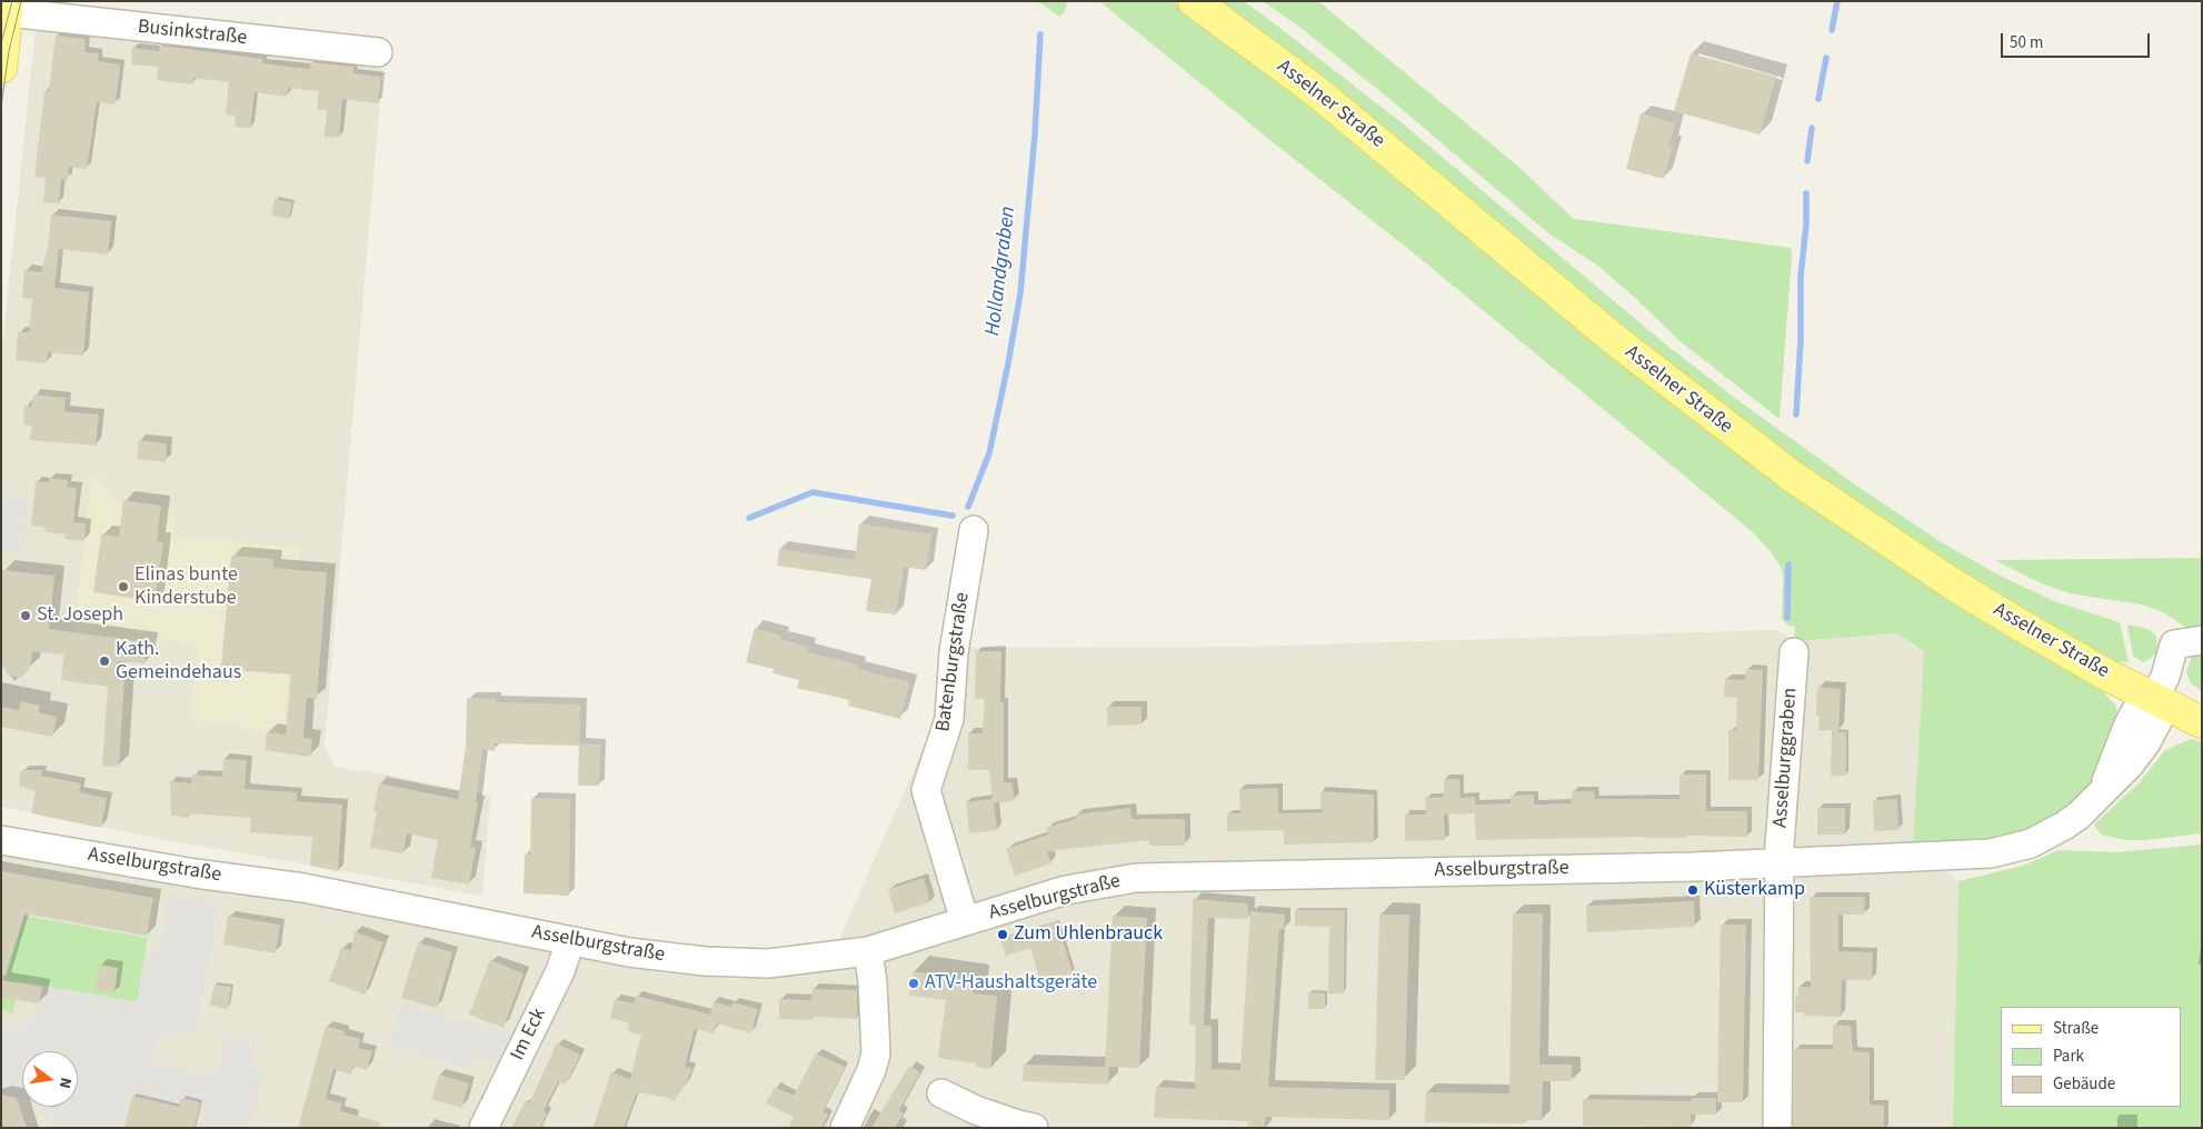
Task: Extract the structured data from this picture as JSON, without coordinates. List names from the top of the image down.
{
  "streets": {
    "main road": ["Asselner Straße"],
    "street": [
      "Businkstraße",
      "Batenburgstraße",
      "Asselburggraben",
      "Asselburgstraße",
      "Im Eck"
    ]
  },
  "crossings": [
    ["Asselner Straße", "Asselburgstraße"],
    ["Batenburgstraße", "Asselburgstraße"],
    ["Asselburggraben", "Asselburgstraße"],
    ["Asselburgstraße", "Im Eck"]
  ],
  "water": ["Hollandgraben"],
  "places": [
    "Elinas bunte Kinderstube",
    "St. Joseph",
    "Kath. Gemeindehaus",
    "Küsterkamp",
    "Zum Uhlenbrauck",
    "ATV-Haushaltsgeräte"
  ],
  "legend": ["Straße", "Park", "Gebäude"],
  "scale_bar": "50 m",
  "north": "right"
}
